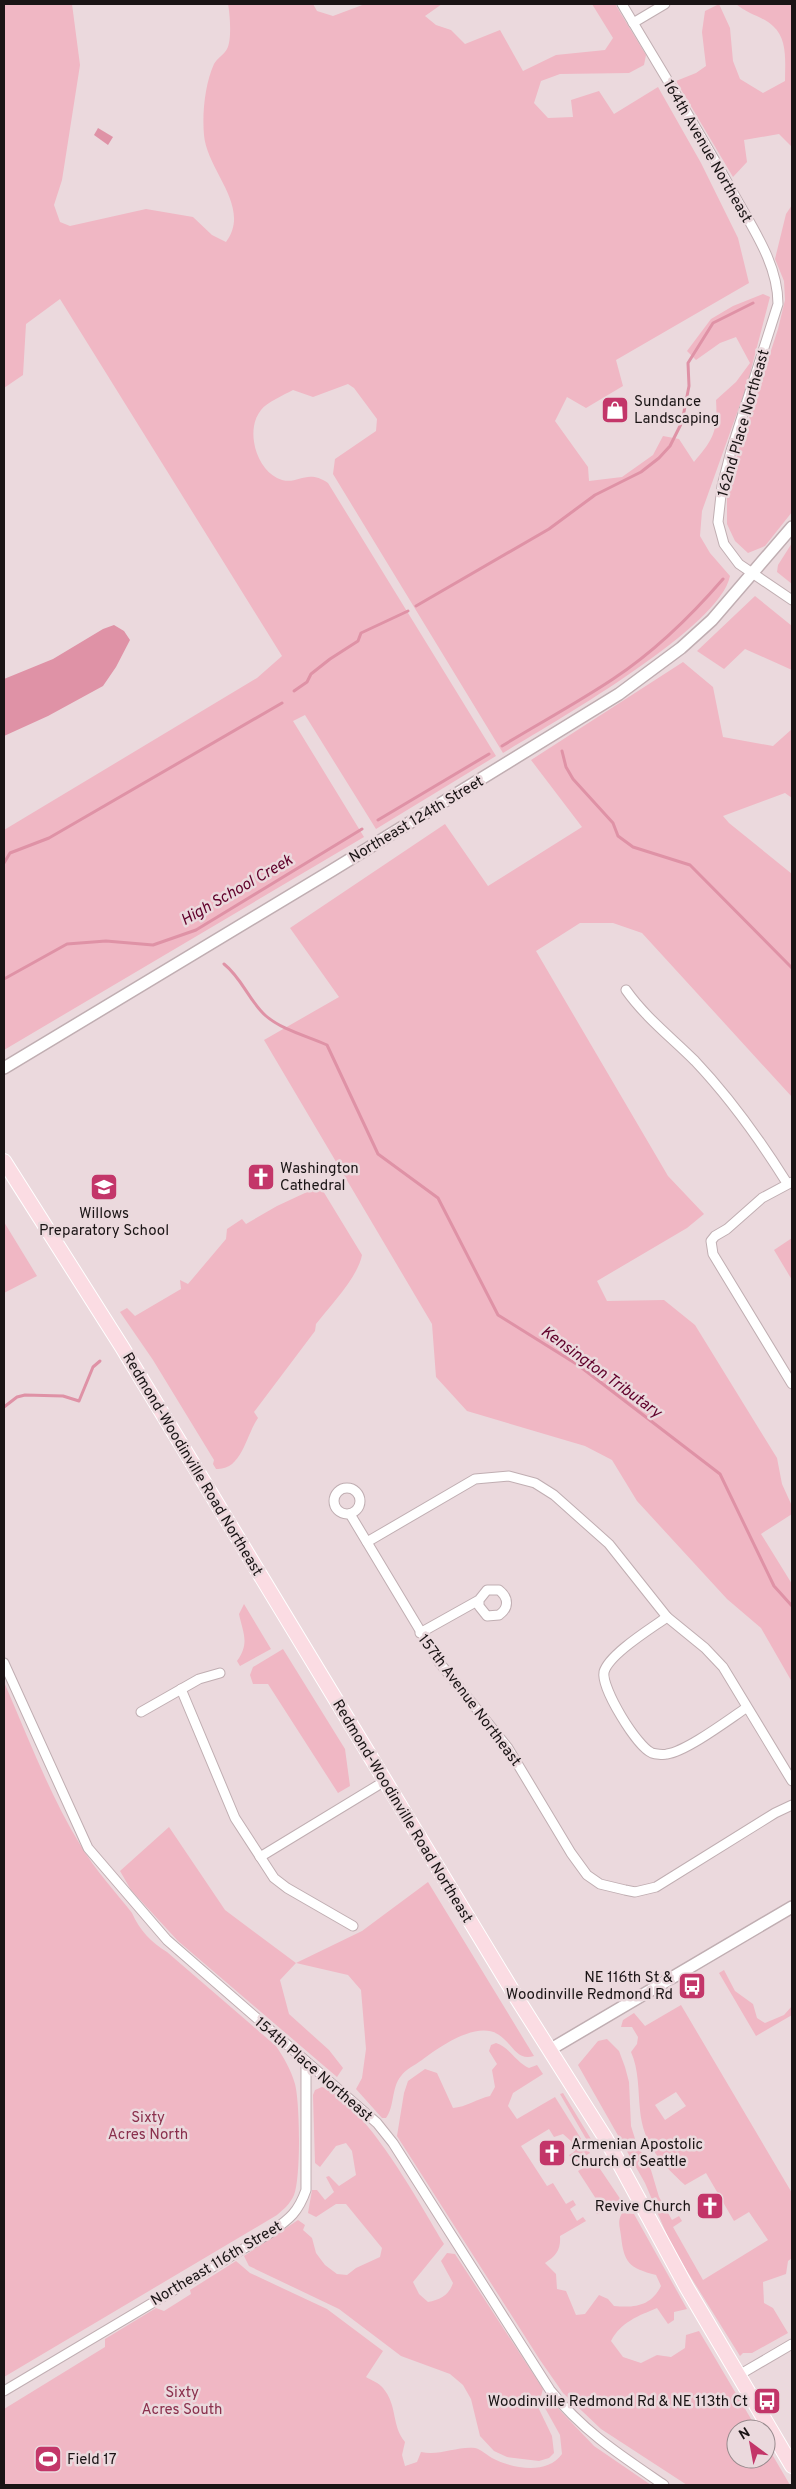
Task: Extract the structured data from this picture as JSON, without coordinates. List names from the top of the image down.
{
  "streets": {
    "main road": ["Redmond-Woodinville Road Northeast"],
    "street": [
      "164th Avenue Northeast",
      "162nd Place Northeast",
      "Northeast 124th Street",
      "157th Avenue Northeast",
      "154th Place Northeast",
      "Northeast 116th Street"
    ]
  },
  "crossings": [
    ["164th Avenue Northeast", "162nd Place Northeast"],
    ["162nd Place Northeast", "Northeast 124th Street"],
    ["154th Place Northeast", "Northeast 116th Street"]
  ],
  "water": ["High School Creek", "Kensington Tributary"],
  "parks": ["Sixty Acres North", "Sixty Acres South"],
  "places": {
    "shop": ["Sundance Landscaping"],
    "church": ["Washington Cathedral", "Armenian Apostolic Church of Seattle", "Revive Church"],
    "school or university": ["Willows Preparatory School"],
    "bus stop": ["NE 116th St & Woodinville Redmond Rd", "Woodinville Redmond Rd & NE 113th Ct"],
    "sports": ["Field 17"]
  },
  "north": "top left"
}
